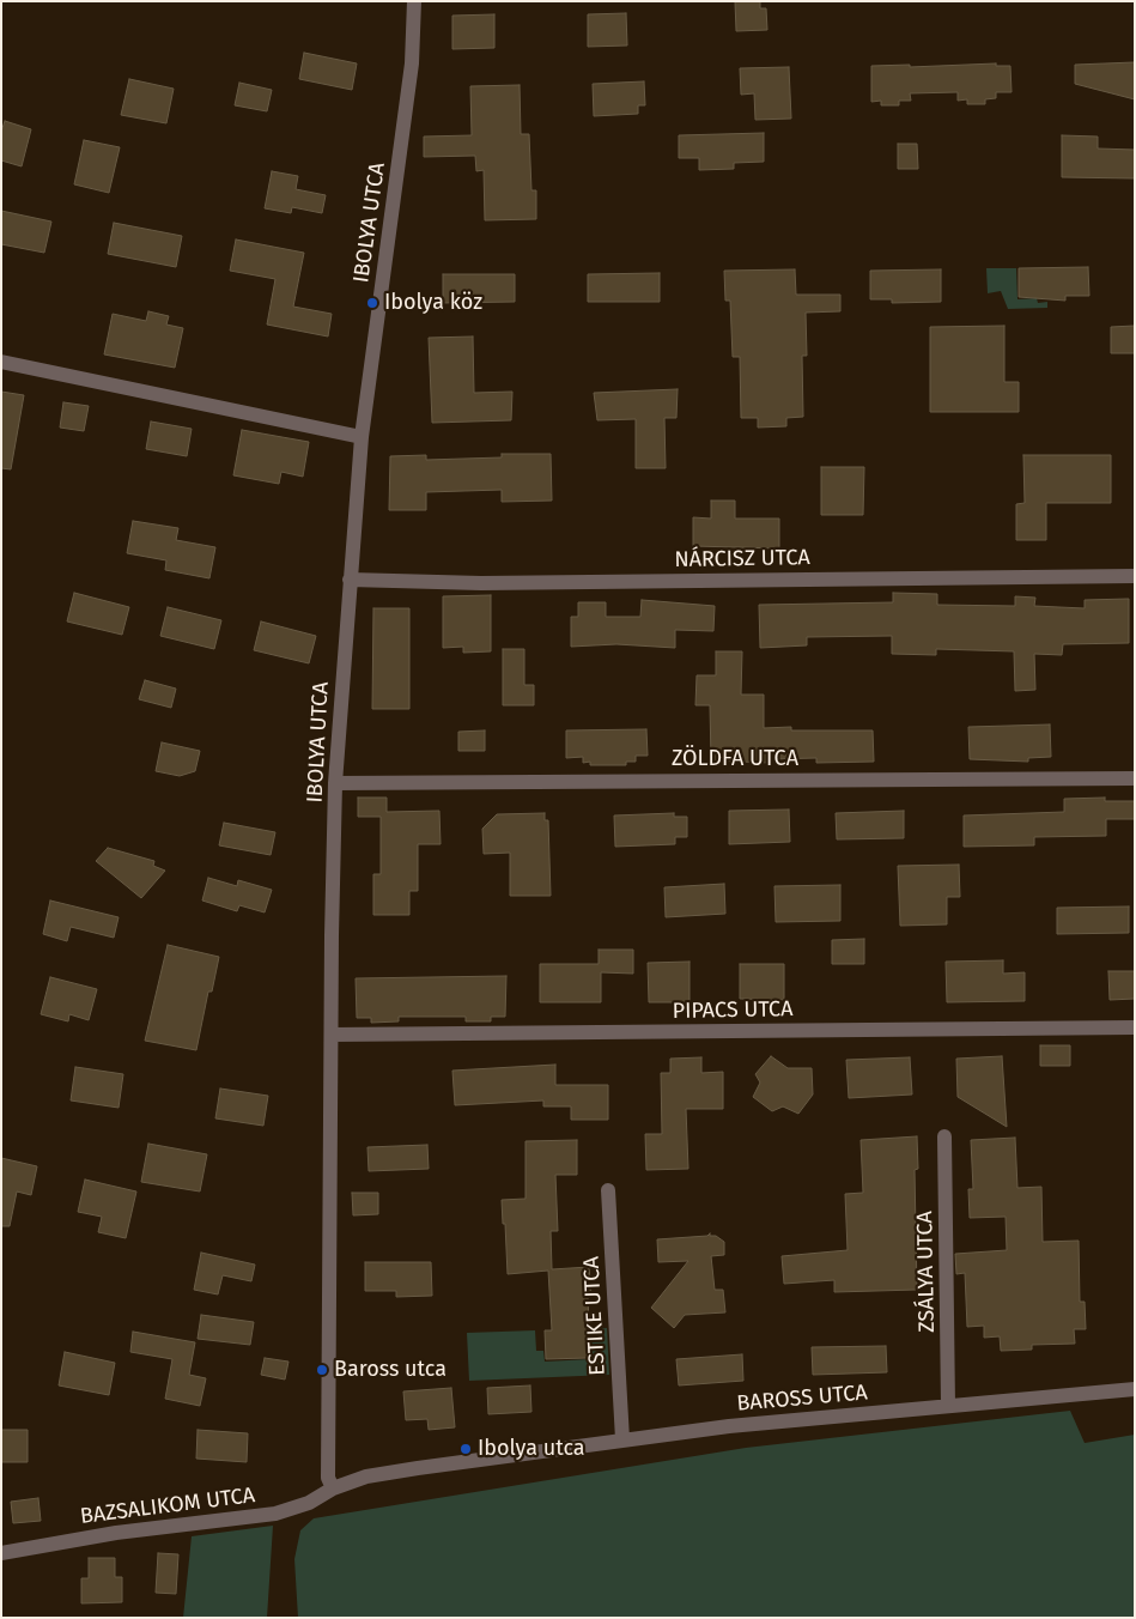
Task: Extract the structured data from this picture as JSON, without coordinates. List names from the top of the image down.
{
  "streets": {
    "street": [
      "IBOLYA UTCA",
      "NÁRCISZ UTCA",
      "ZÖLDFA UTCA",
      "PIPACS UTCA",
      "ZSÁLYA UTCA",
      "ESTIKE UTCA",
      "BAROSS UTCA",
      "BAZSALIKOM UTCA"
    ]
  },
  "crossings": [
    ["IBOLYA UTCA", "NÁRCISZ UTCA"],
    ["IBOLYA UTCA", "ZÖLDFA UTCA"],
    ["IBOLYA UTCA", "PIPACS UTCA"],
    ["IBOLYA UTCA", "BAROSS UTCA"],
    ["IBOLYA UTCA", "BAZSALIKOM UTCA"],
    ["ZSÁLYA UTCA", "BAROSS UTCA"],
    ["ESTIKE UTCA", "BAROSS UTCA"],
    ["BAROSS UTCA", "BAZSALIKOM UTCA"]
  ],
  "places": ["Ibolya köz", "Baross utca", "Ibolya utca"]
}
